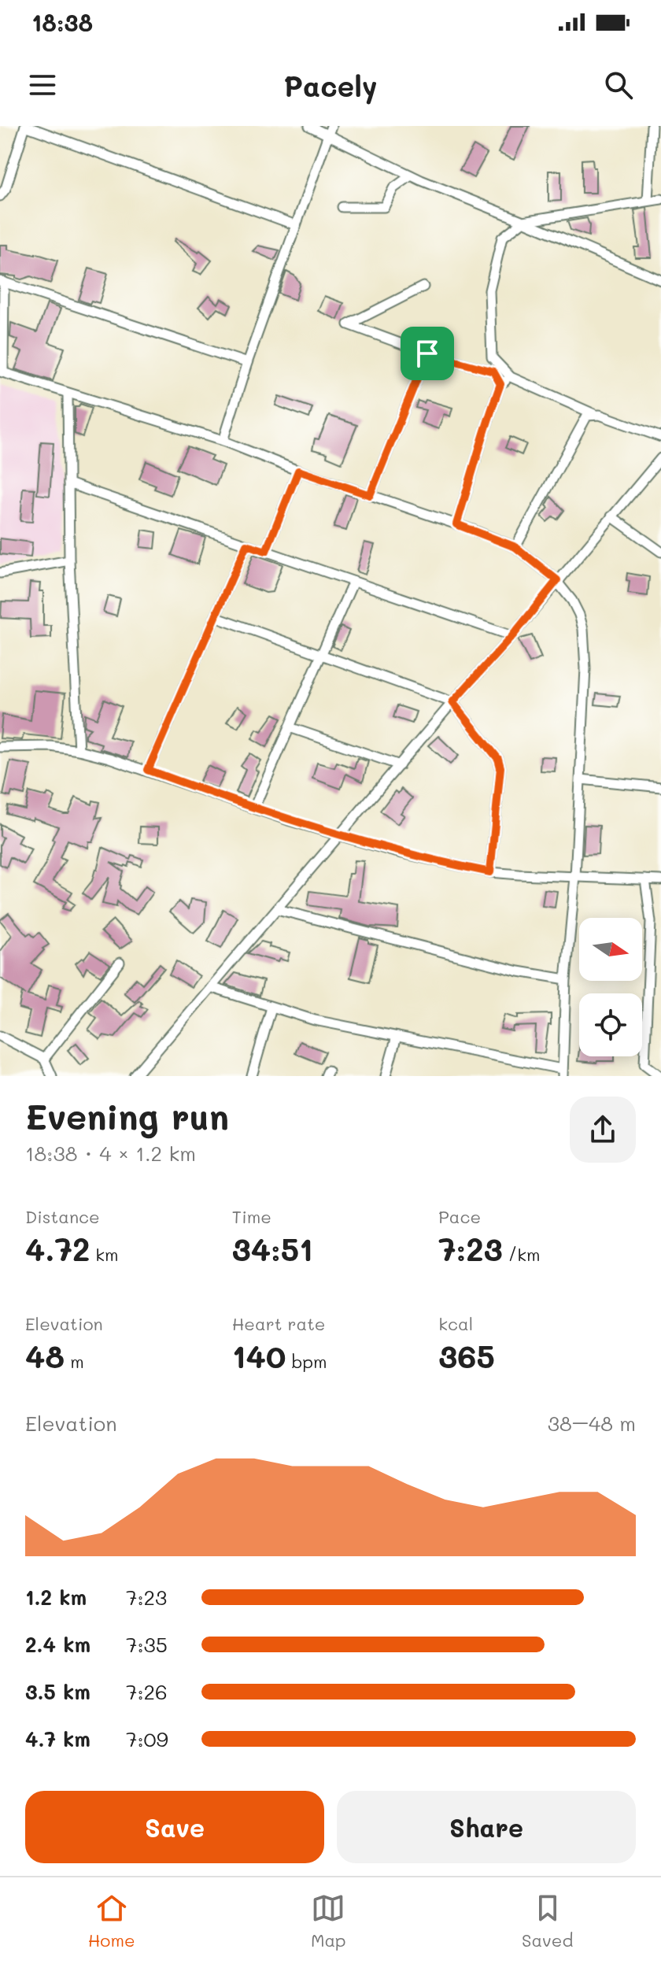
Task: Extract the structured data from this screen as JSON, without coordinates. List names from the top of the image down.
{
  "north": "right",
  "page": {
    "status": "18:38",
    "header": "Pacely",
    "heading": ["Evening run", "18:38 · 4 × 1.2 km"],
    "stats": [
      ["Distance", "4.72 km"],
      ["Time", "34:51"],
      ["Pace", "7:23 /km"],
      ["Elevation", "48 m"],
      ["Heart rate", "140 bpm"],
      ["kcal", "365"]
    ],
    "chart": ["Elevation", "38–48 m"],
    "list": [
      {
        "name": "1.2 km",
        "note": "7:23"
      },
      {
        "name": "2.4 km",
        "note": "7:35"
      },
      {
        "name": "3.5 km",
        "note": "7:26"
      },
      {
        "name": "4.7 km",
        "note": "7:09"
      }
    ],
    "buttons": ["Save", "Share"],
    "tabs": ["Home", "Map", "Saved"]
  }
}
